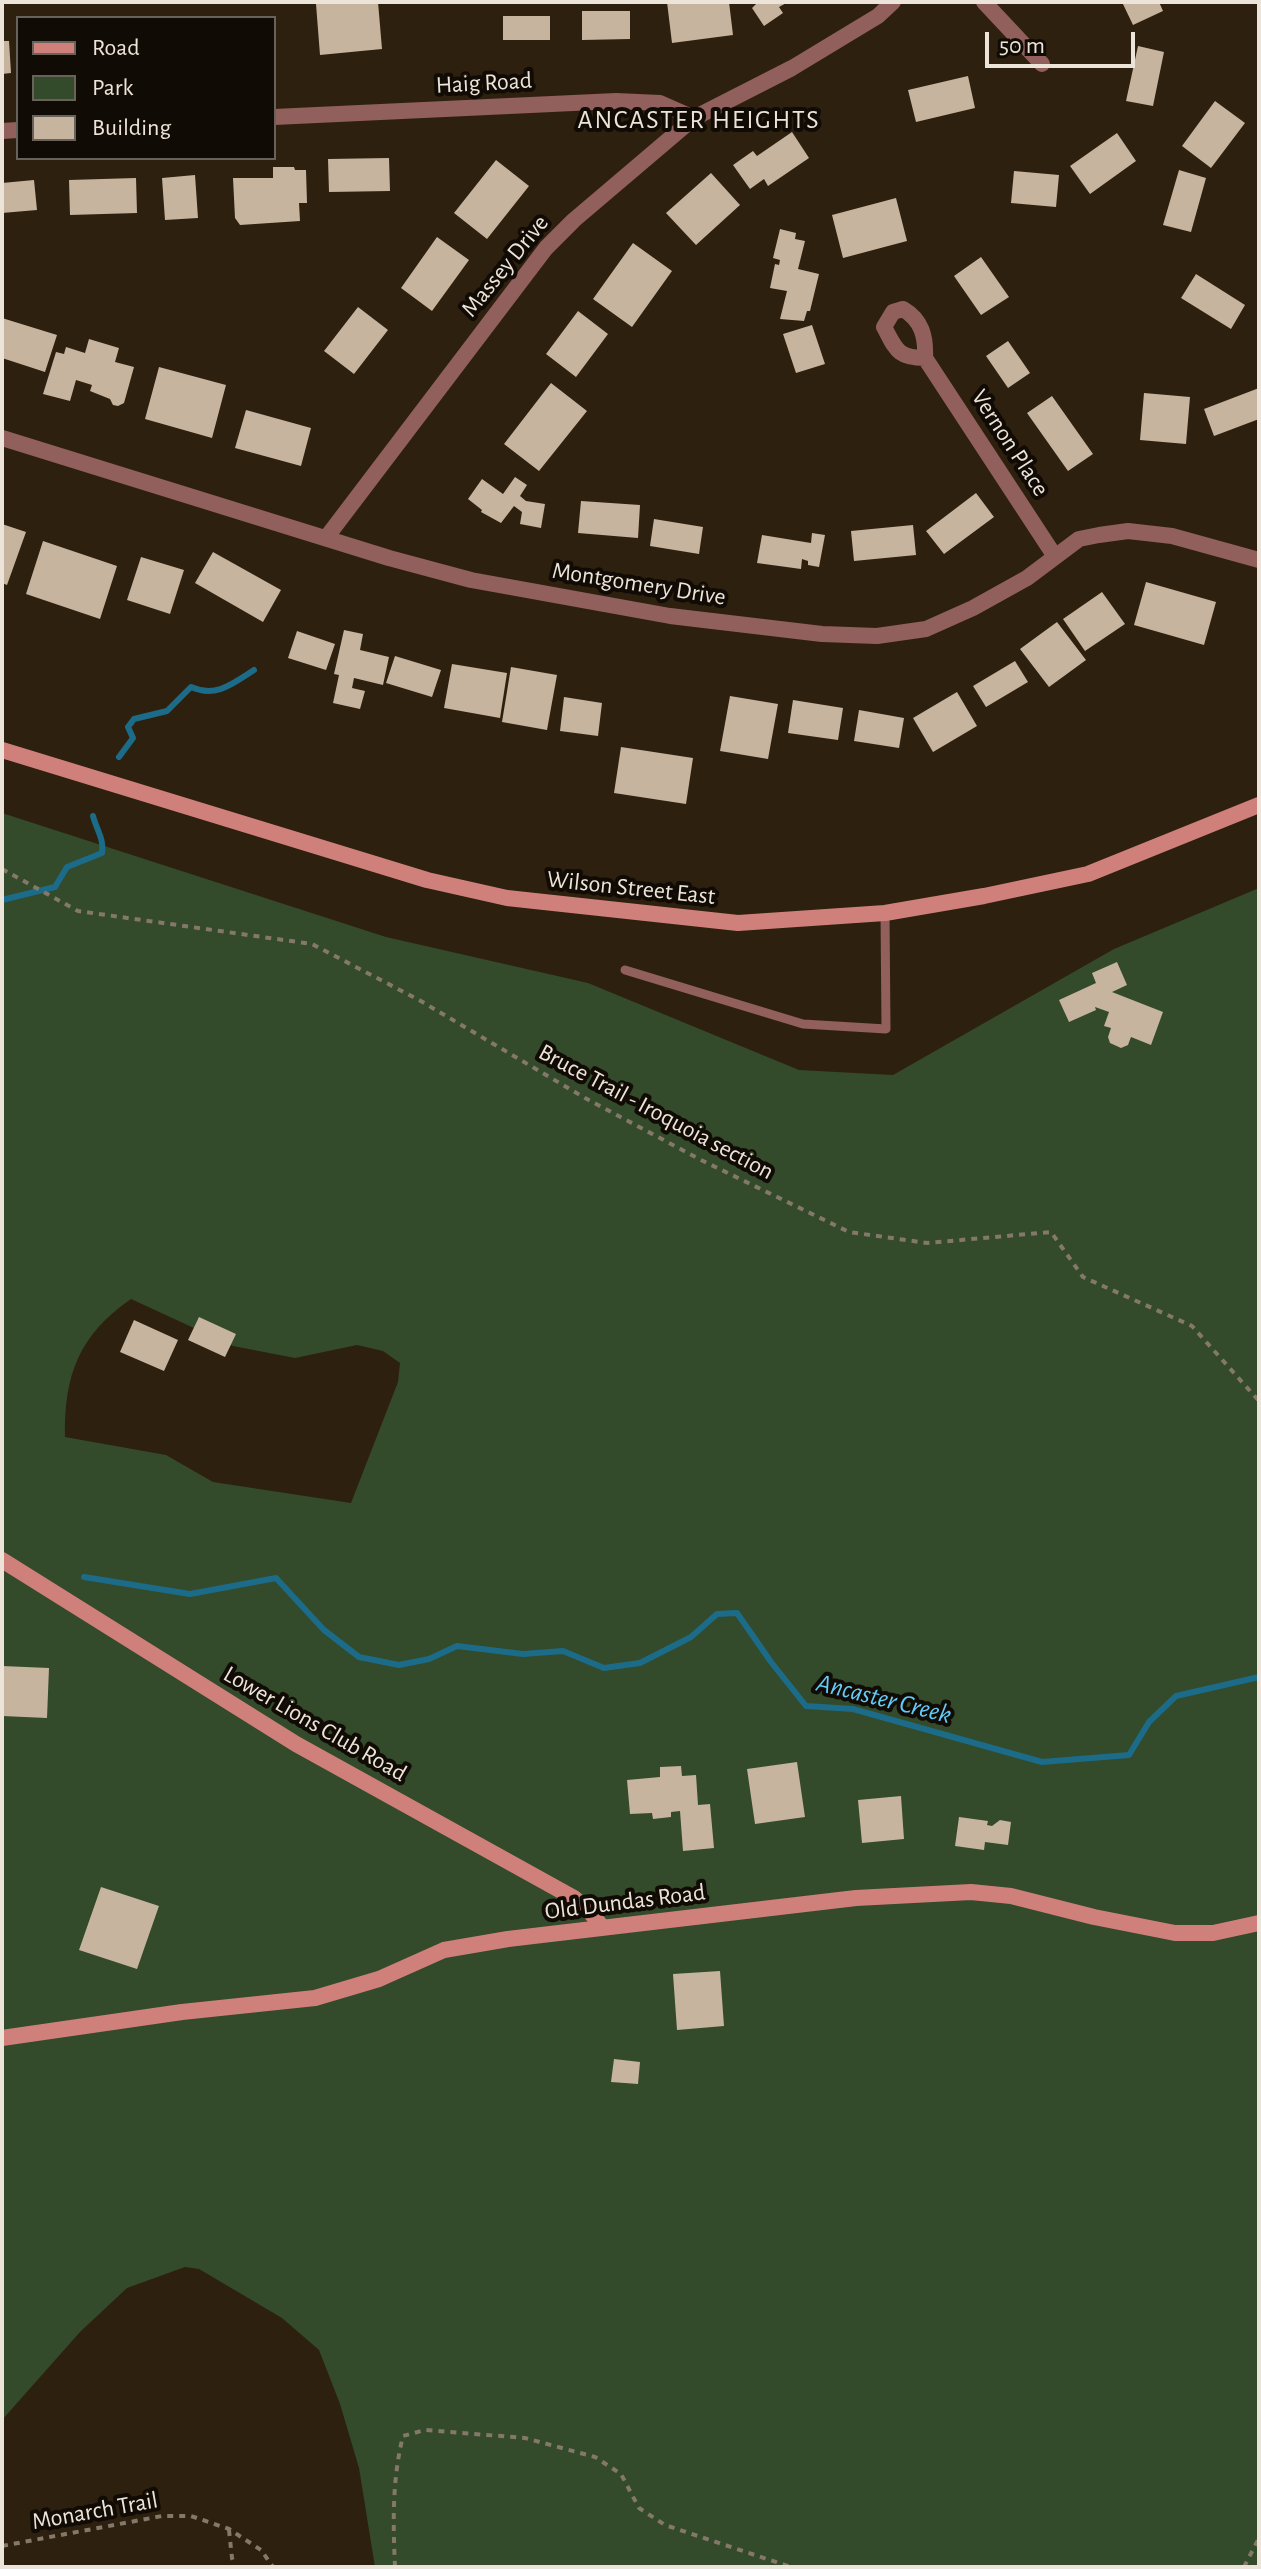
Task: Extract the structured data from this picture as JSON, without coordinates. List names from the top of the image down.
{
  "streets": {
    "street": [
      "Haig Road",
      "Massey Drive",
      "Vernon Place",
      "Montgomery Drive",
      "Wilson Street East",
      "Lower Lions Club Road",
      "Old Dundas Road"
    ],
    "path": ["Bruce Trail - Iroquoia section", "Monarch Trail"]
  },
  "crossings": [
    ["Haig Road", "Massey Drive"],
    ["Massey Drive", "Montgomery Drive"],
    ["Vernon Place", "Montgomery Drive"],
    ["Lower Lions Club Road", "Old Dundas Road"]
  ],
  "districts": ["ANCASTER HEIGHTS"],
  "water": ["Ancaster Creek"],
  "legend": ["Road", "Park", "Building"],
  "scale_bar": "50 m"
}
